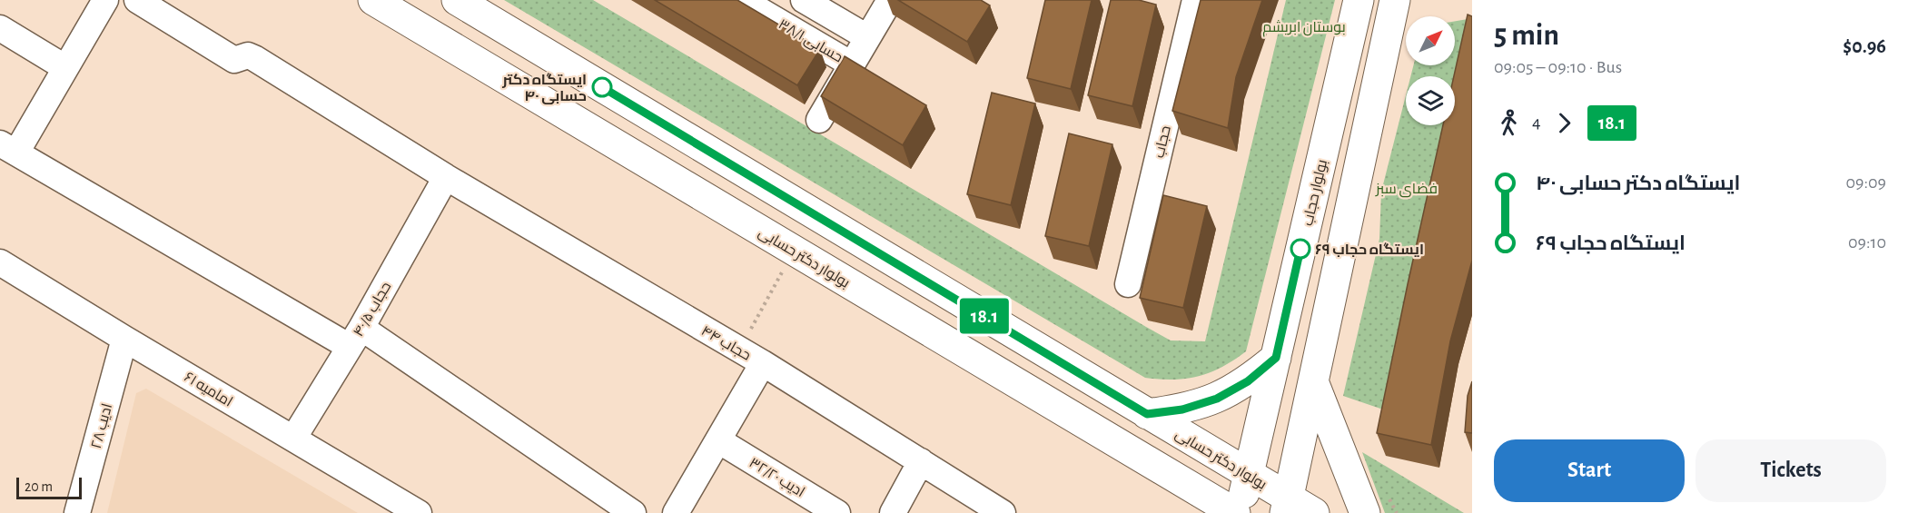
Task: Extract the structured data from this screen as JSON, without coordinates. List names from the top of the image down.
{
  "streets": {
    "main road": ["بولوار حجاب", "بولوار دکتر حسابی"],
    "street": [
      "حسابی ۳۸/۱",
      "حجاب",
      "حجاب ۴۰/۵",
      "حجاب ۴۴",
      "امامیه ۶۱",
      "ادیب ۲۸",
      "ادیب ۳۲/۲۰"
    ]
  },
  "crossings": [
    ["بولوار حجاب", "بولوار دکتر حسابی"],
    ["حجاب ۴۰/۵", "حجاب ۴۴"],
    ["حجاب ۴۰/۵", "امامیه ۶۱"],
    ["امامیه ۶۱", "ادیب ۲۸"]
  ],
  "parks": ["بوستان ابریشم", "فضای سبز"],
  "places": ["ایستگاه دکتر حسابی ۴۰", "ایستگاه حجاب ۶۹"],
  "lines": ["bus line 18.1"],
  "scale_bar": "20 m",
  "north": "top right",
  "page": {
    "on_map": "18.1",
    "heading": ["5 min", "09:05 – 09:10 · Bus", "$0.96"],
    "legs": ["4", "18.1"],
    "list": [
      {
        "name": "ایستگاه دکتر حسابی ۴۰",
        "value": "09:09"
      },
      {
        "name": "ایستگاه حجاب ۶۹",
        "value": "09:10"
      }
    ],
    "buttons": ["Start", "Tickets"],
    "scale": "20 m"
  }
}
